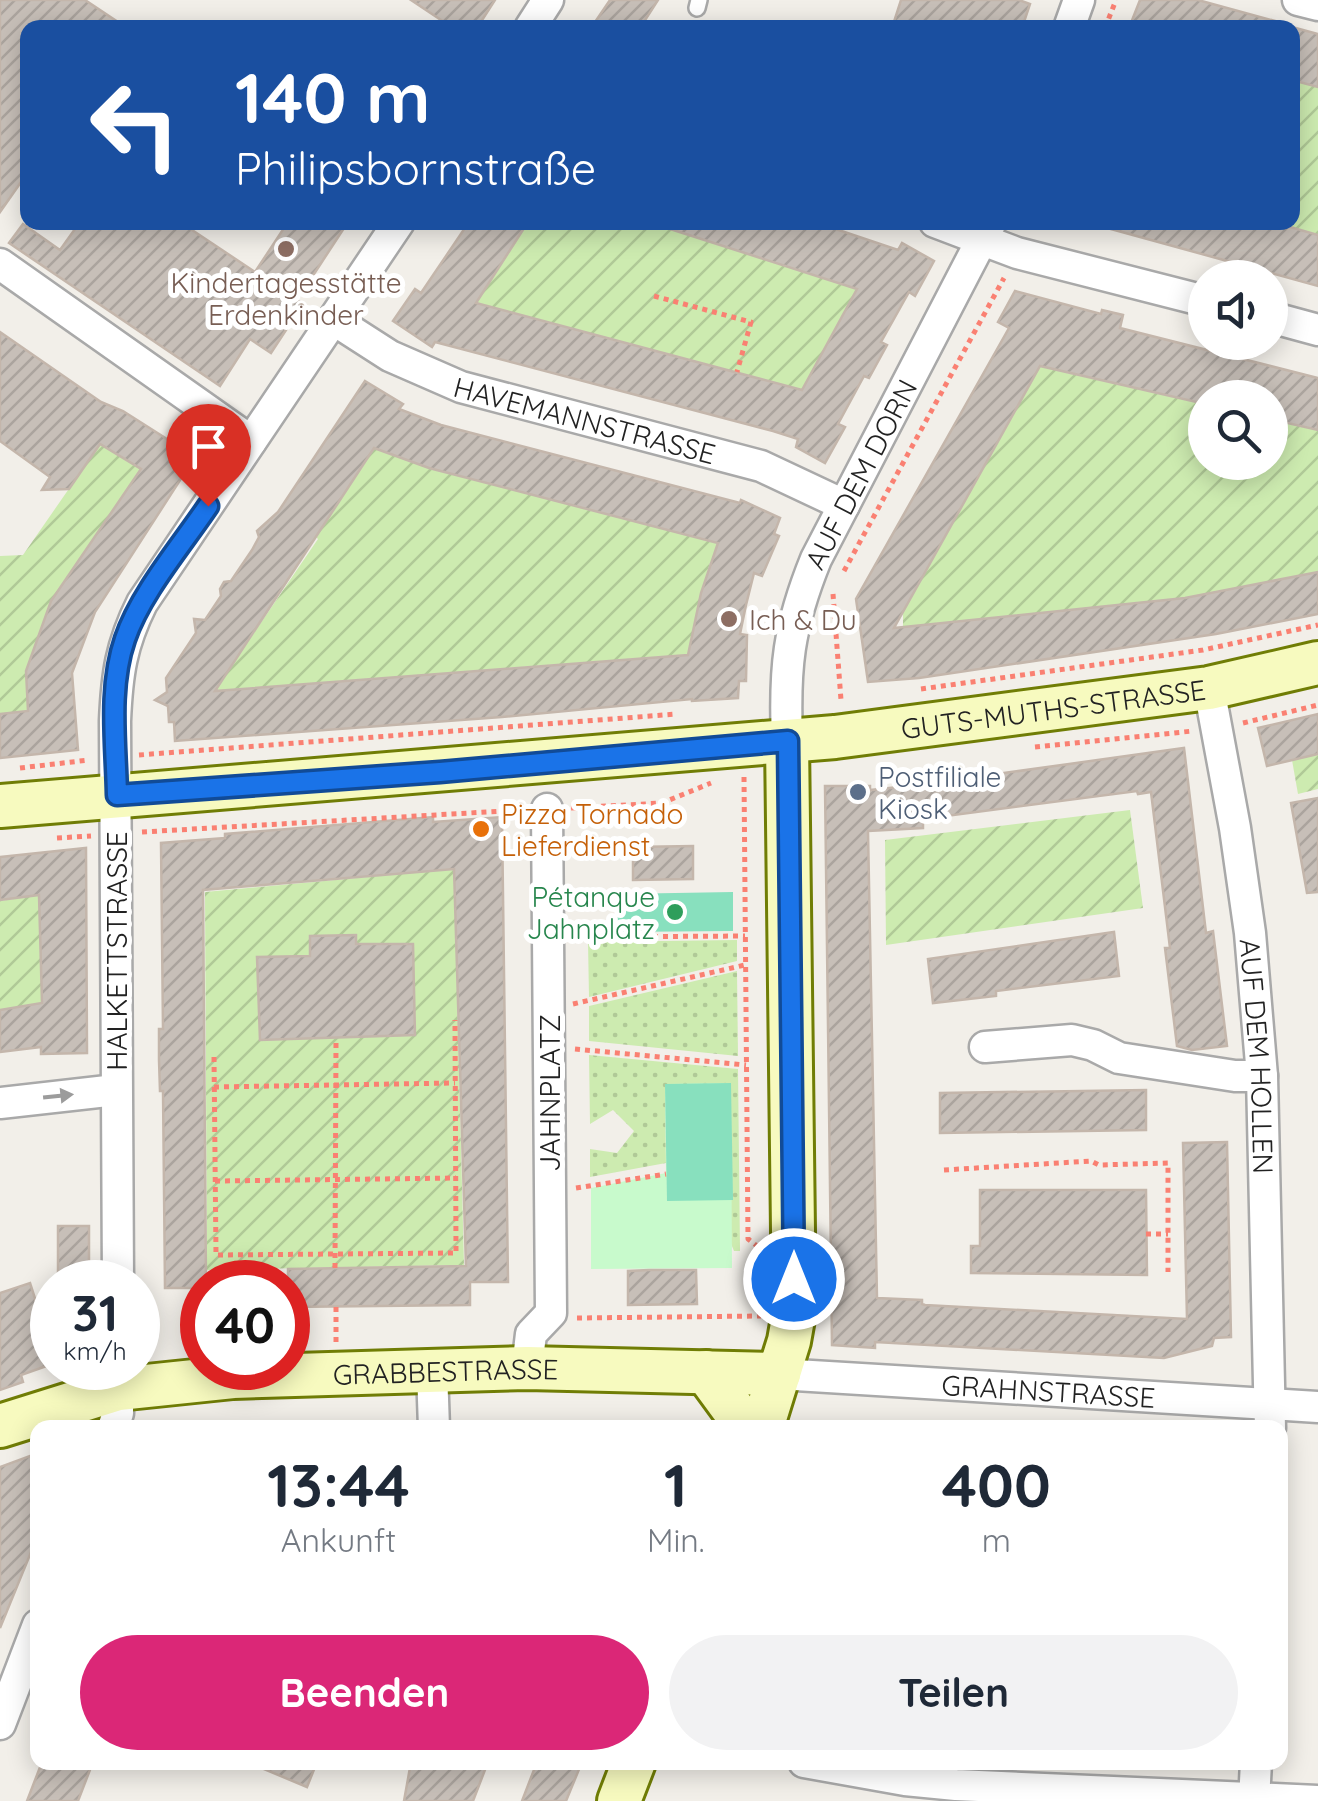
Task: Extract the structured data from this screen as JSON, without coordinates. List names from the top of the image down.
{
  "streets": {
    "street": [
      "HAVEMANNSTRASSE",
      "AUF DEM DORN",
      "GUTS-MUTHS-STRASSE",
      "HALKETTSTRASSE",
      "AUF DEM HOLLEN",
      "JAHNPLATZ",
      "GRABBESTRASSE",
      "GRAHNSTRASSE"
    ]
  },
  "crossings": [
    ["HAVEMANNSTRASSE", "AUF DEM DORN"],
    ["HAVEMANNSTRASSE", "HALKETTSTRASSE"],
    ["AUF DEM DORN", "GUTS-MUTHS-STRASSE"],
    ["GUTS-MUTHS-STRASSE", "HALKETTSTRASSE"],
    ["GUTS-MUTHS-STRASSE", "AUF DEM HOLLEN"],
    ["AUF DEM HOLLEN", "GRAHNSTRASSE"],
    ["JAHNPLATZ", "GRABBESTRASSE"],
    ["GRABBESTRASSE", "GRAHNSTRASSE"]
  ],
  "places": [
    "Kindertagesstätte Erdenkinder",
    "Ich & Du",
    "Postfiliale Kiosk",
    "Pizza Tornado Lieferdienst",
    "Pétanque Jahnplatz"
  ],
  "page": {
    "turn": ["140 m", "Philipsbornstraße"],
    "speed": "31 km/h",
    "limit": "40",
    "eta": [
      "13:44",
      "Ankunft",
      "1",
      "Min.",
      "400",
      "m"
    ],
    "buttons": ["Beenden", "Teilen"]
  }
}
